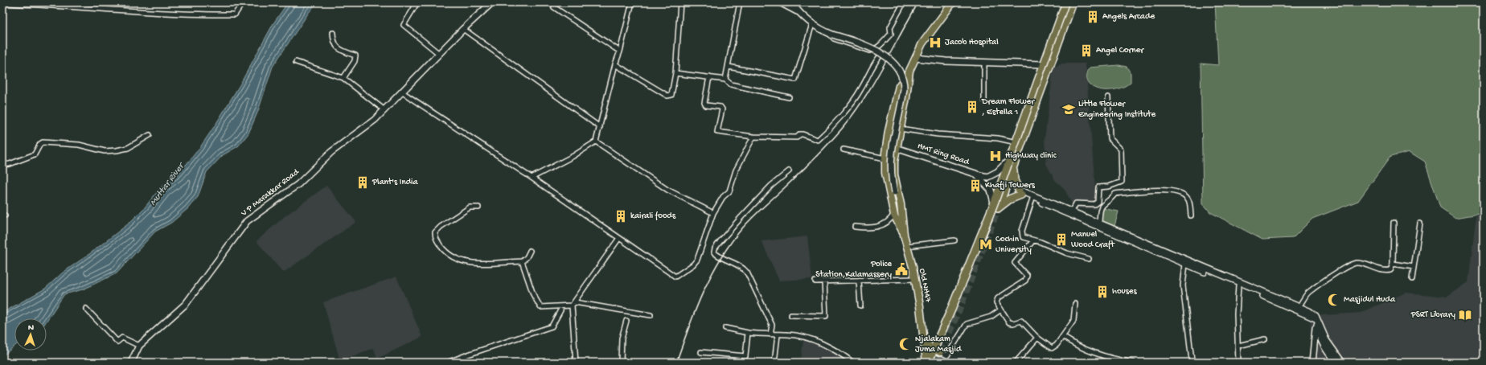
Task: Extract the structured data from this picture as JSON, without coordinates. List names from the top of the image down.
{
  "streets": {
    "main road": ["HMT Ring Road", "V P Marakkar Road", "Old NH47"]
  },
  "crossings": [
    ["HMT Ring Road", "Old NH47"]
  ],
  "water": ["Muttar River"],
  "places": {
    "building": [
      "Angels Arcade",
      "Angel Corner",
      "Dream Flower , Estella 1",
      "Plant's India",
      "Khafji Towers",
      "kairali foods",
      "Manuel Wood Craft",
      "houses"
    ],
    "hospital": ["Jacob Hospital", "Highway clinic"],
    "school or university": ["Little Flower Engineering Institute"],
    "metro station": ["Cochin University"],
    "public building": ["Police Station,Kalamassery"],
    "mosque": ["Masjidul Huda", "Njalakam Juma Masjid"],
    "library": ["PSRT Library"]
  },
  "north": "top"
}
